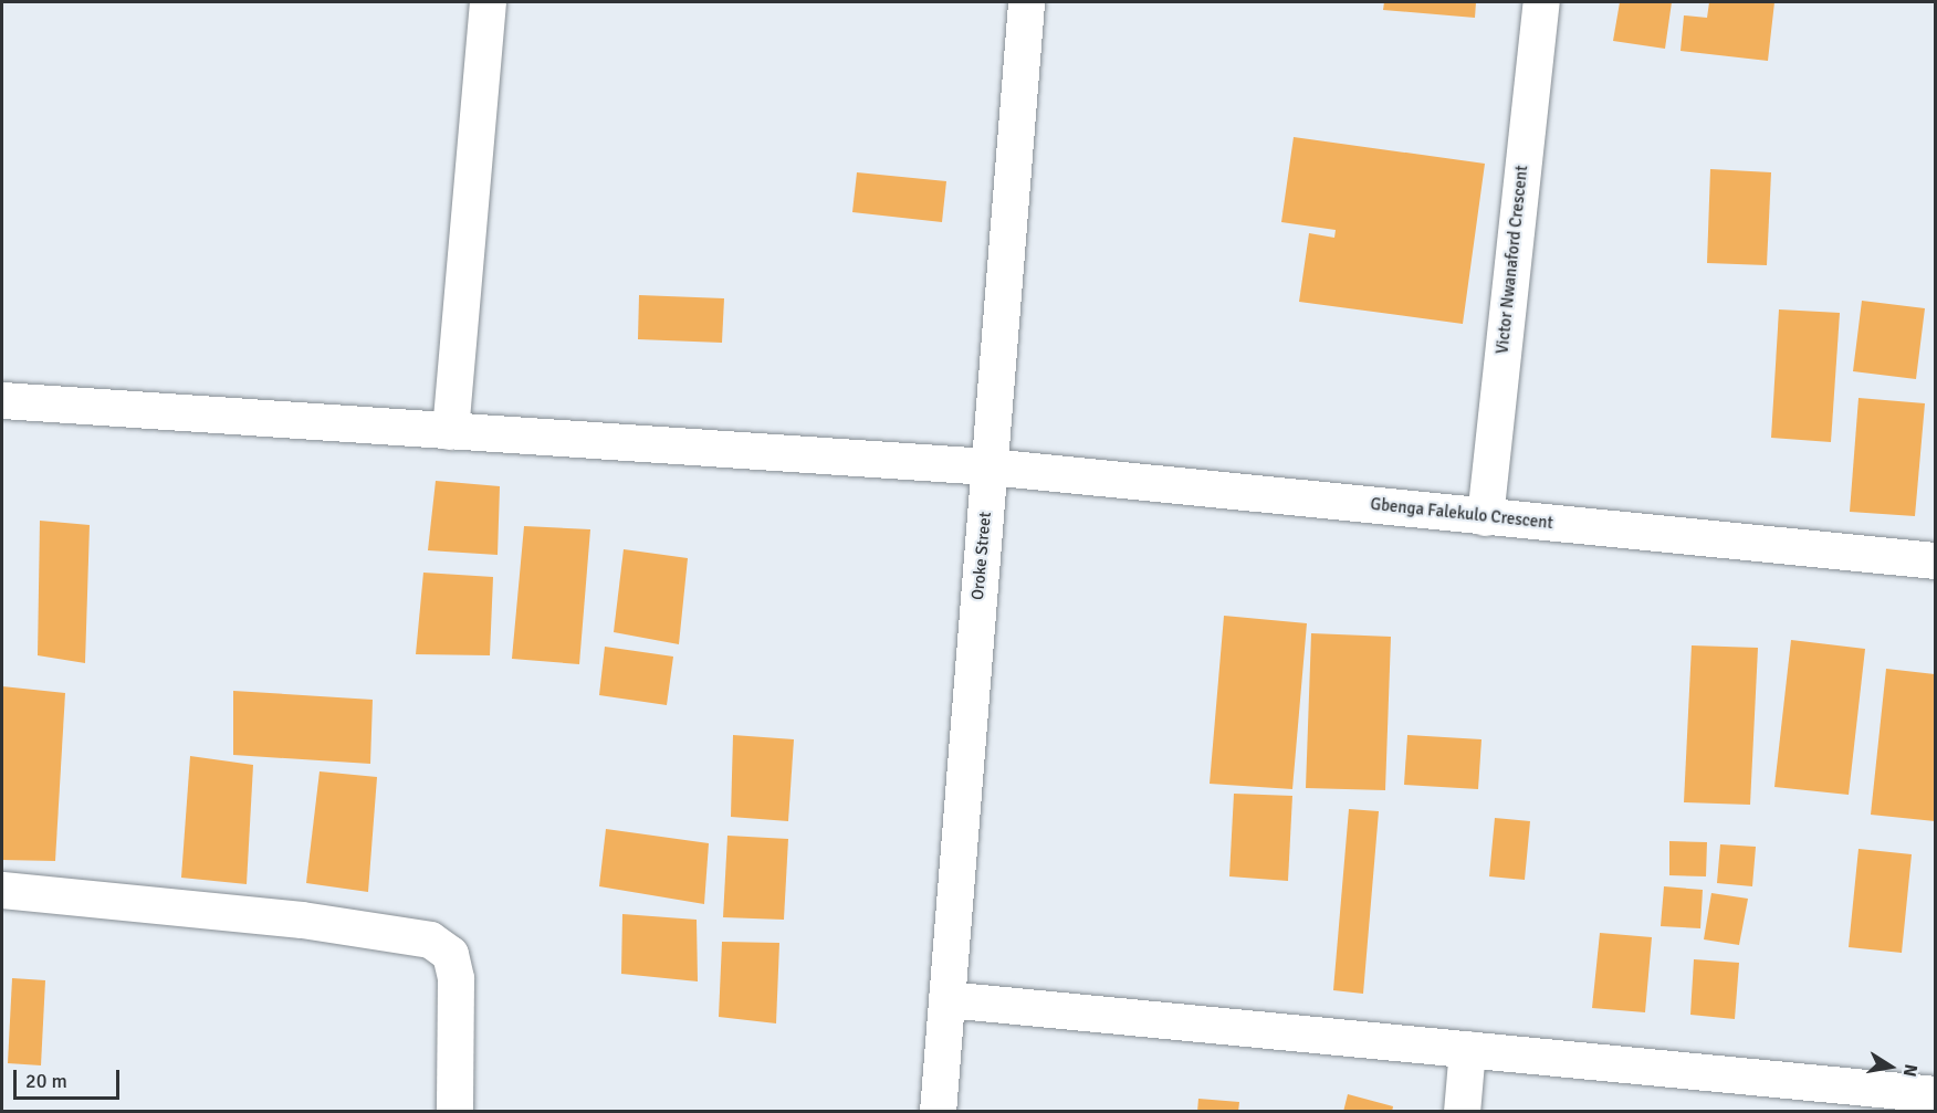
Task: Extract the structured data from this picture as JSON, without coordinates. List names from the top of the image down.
{
  "streets": {
    "street": ["Victor Nwanaford Crescent", "Gbenga Falekulo Crescent", "Oroke Street"]
  },
  "crossings": [
    ["Victor Nwanaford Crescent", "Gbenga Falekulo Crescent"],
    ["Gbenga Falekulo Crescent", "Oroke Street"]
  ],
  "scale_bar": "20 m",
  "north": "right"
}
